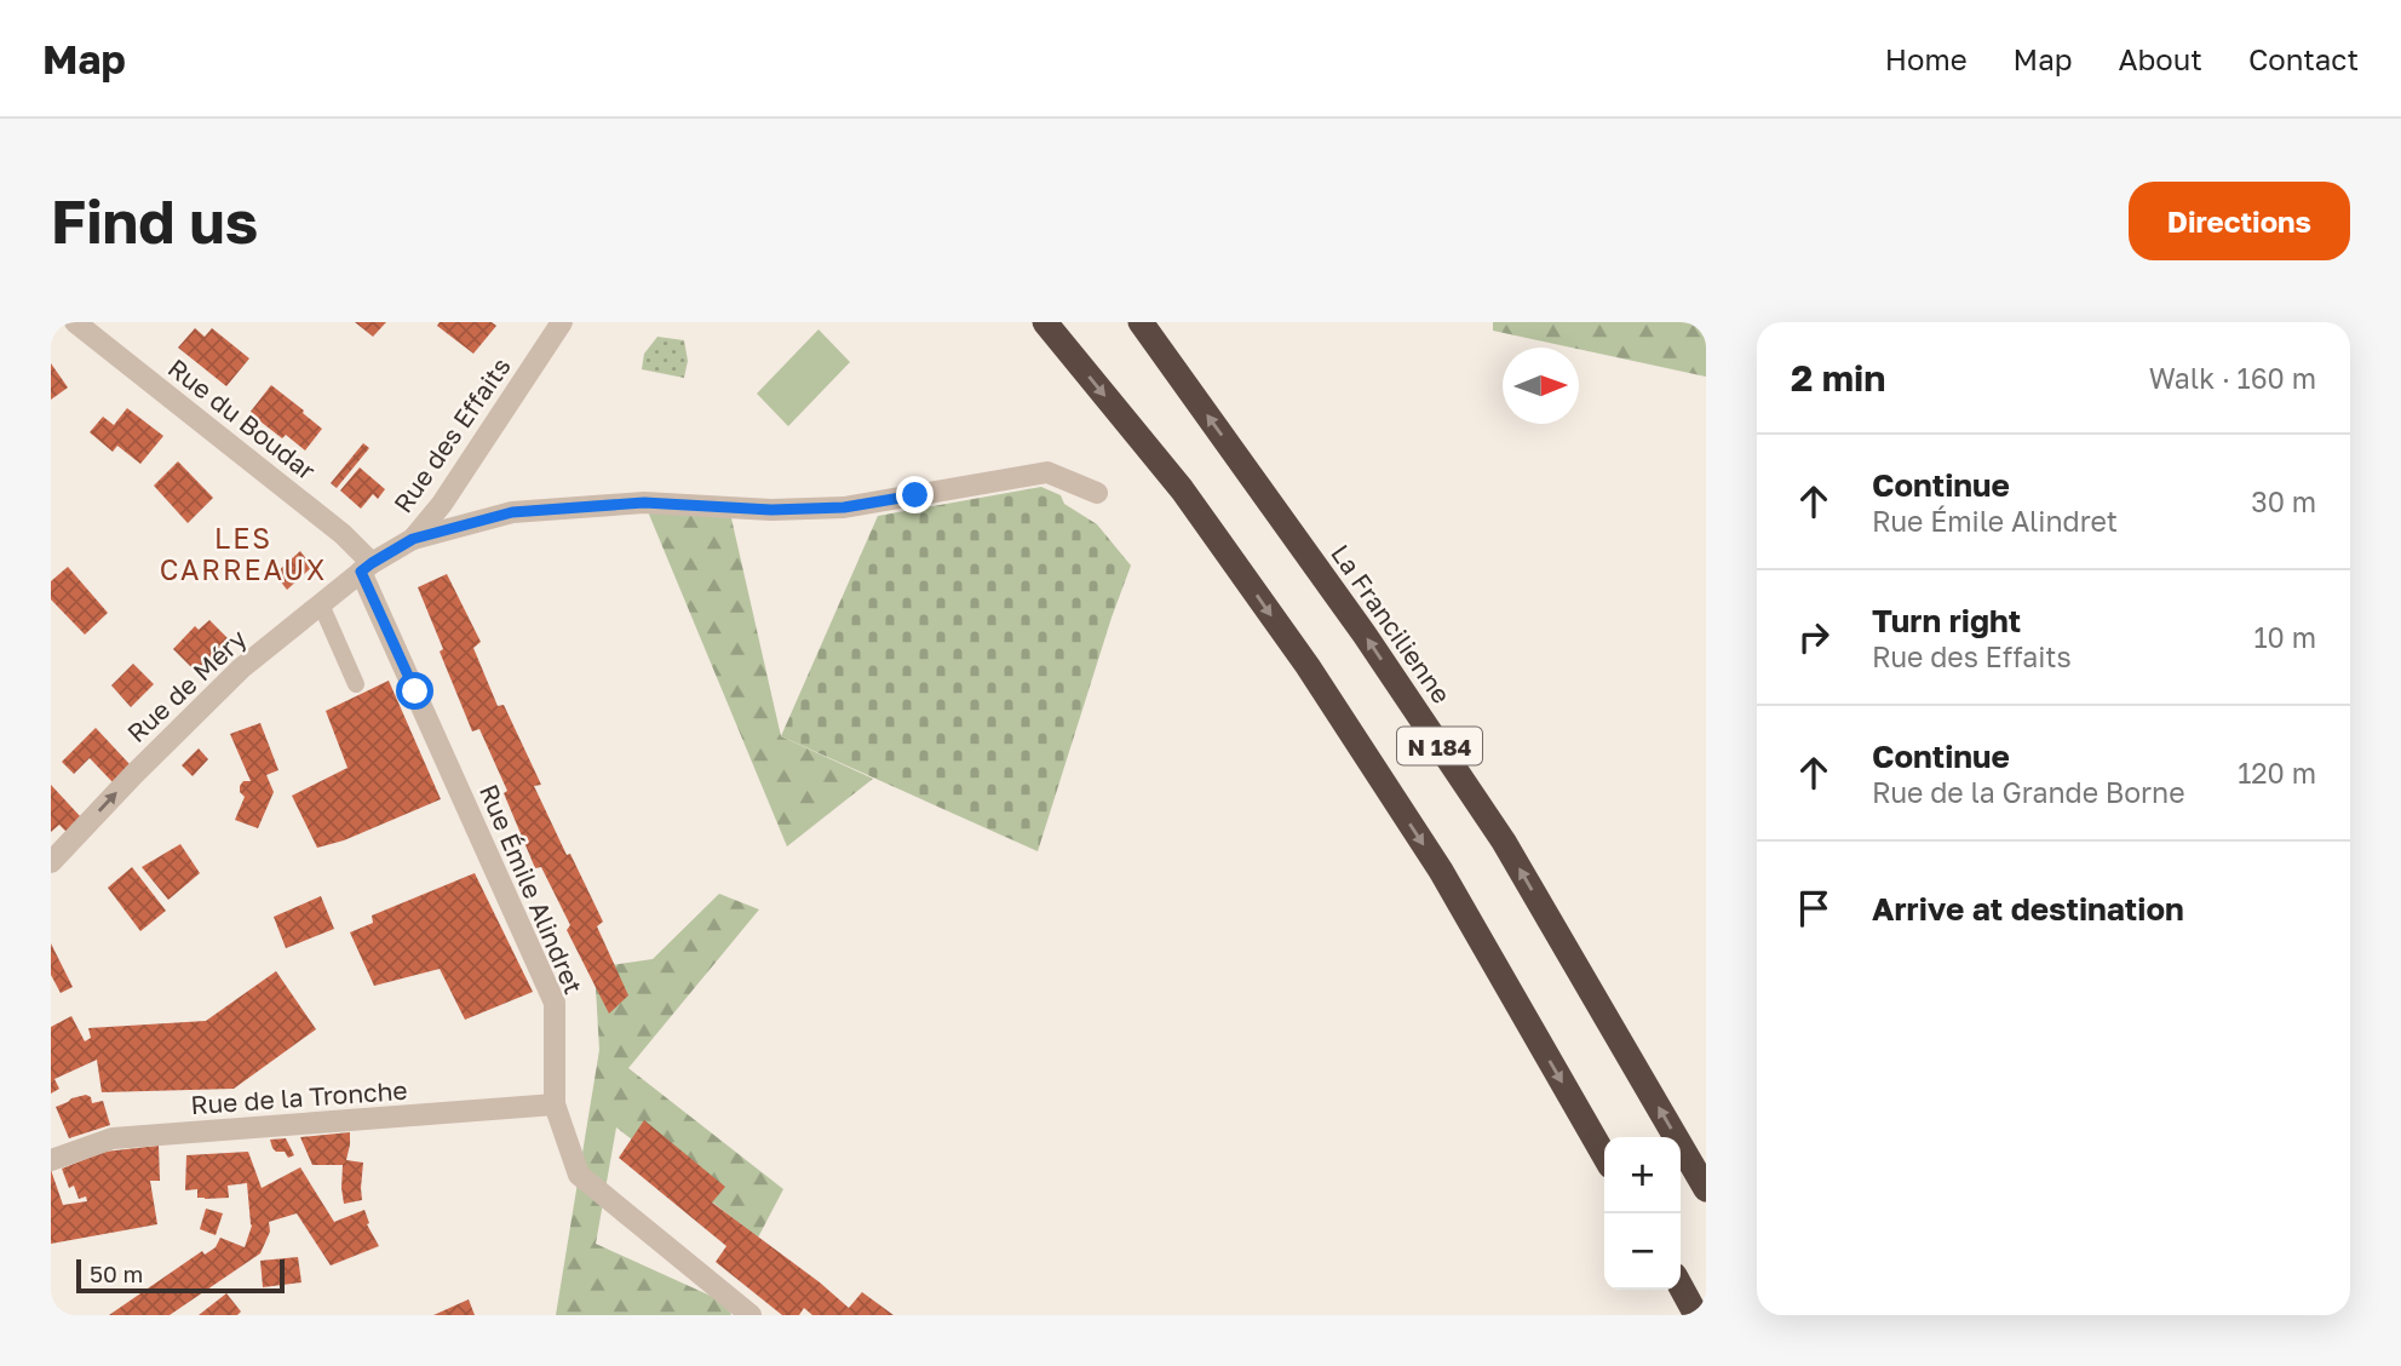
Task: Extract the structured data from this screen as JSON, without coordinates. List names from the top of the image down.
{
  "streets": {
    "highway": ["La Francilienne", "N 184"],
    "street": [
      "Rue du Boudar",
      "Rue des Effaits",
      "Rue de Méry",
      "Rue Émile Alindret",
      "Rue de la Tronche"
    ]
  },
  "crossings": [
    ["Rue du Boudar", "Rue des Effaits"],
    ["Rue du Boudar", "Rue de Méry"],
    ["Rue du Boudar", "Rue Émile Alindret"],
    ["Rue des Effaits", "Rue de Méry"],
    ["Rue des Effaits", "Rue Émile Alindret"],
    ["Rue de Méry", "Rue Émile Alindret"],
    ["Rue Émile Alindret", "Rue de la Tronche"]
  ],
  "one_way": ["Rue de Méry"],
  "districts": ["LES CARREAUX"],
  "scale_bar": "50 m",
  "north": "right",
  "page": {
    "header": "Map",
    "nav": [
      "Home",
      "Map",
      "About",
      "Contact"
    ],
    "buttons": "Directions",
    "title": "Find us",
    "heading": ["2 min", "Walk · 160 m"],
    "list": [
      ["Continue", "Rue Émile Alindret", "30 m"],
      ["Turn right", "Rue des Effaits", "10 m"],
      ["Continue", "Rue de la Grande Borne", "120 m"],
      "Arrive at destination"
    ],
    "map_buttons": ["+", "−"],
    "scale": "50 m"
  }
}
